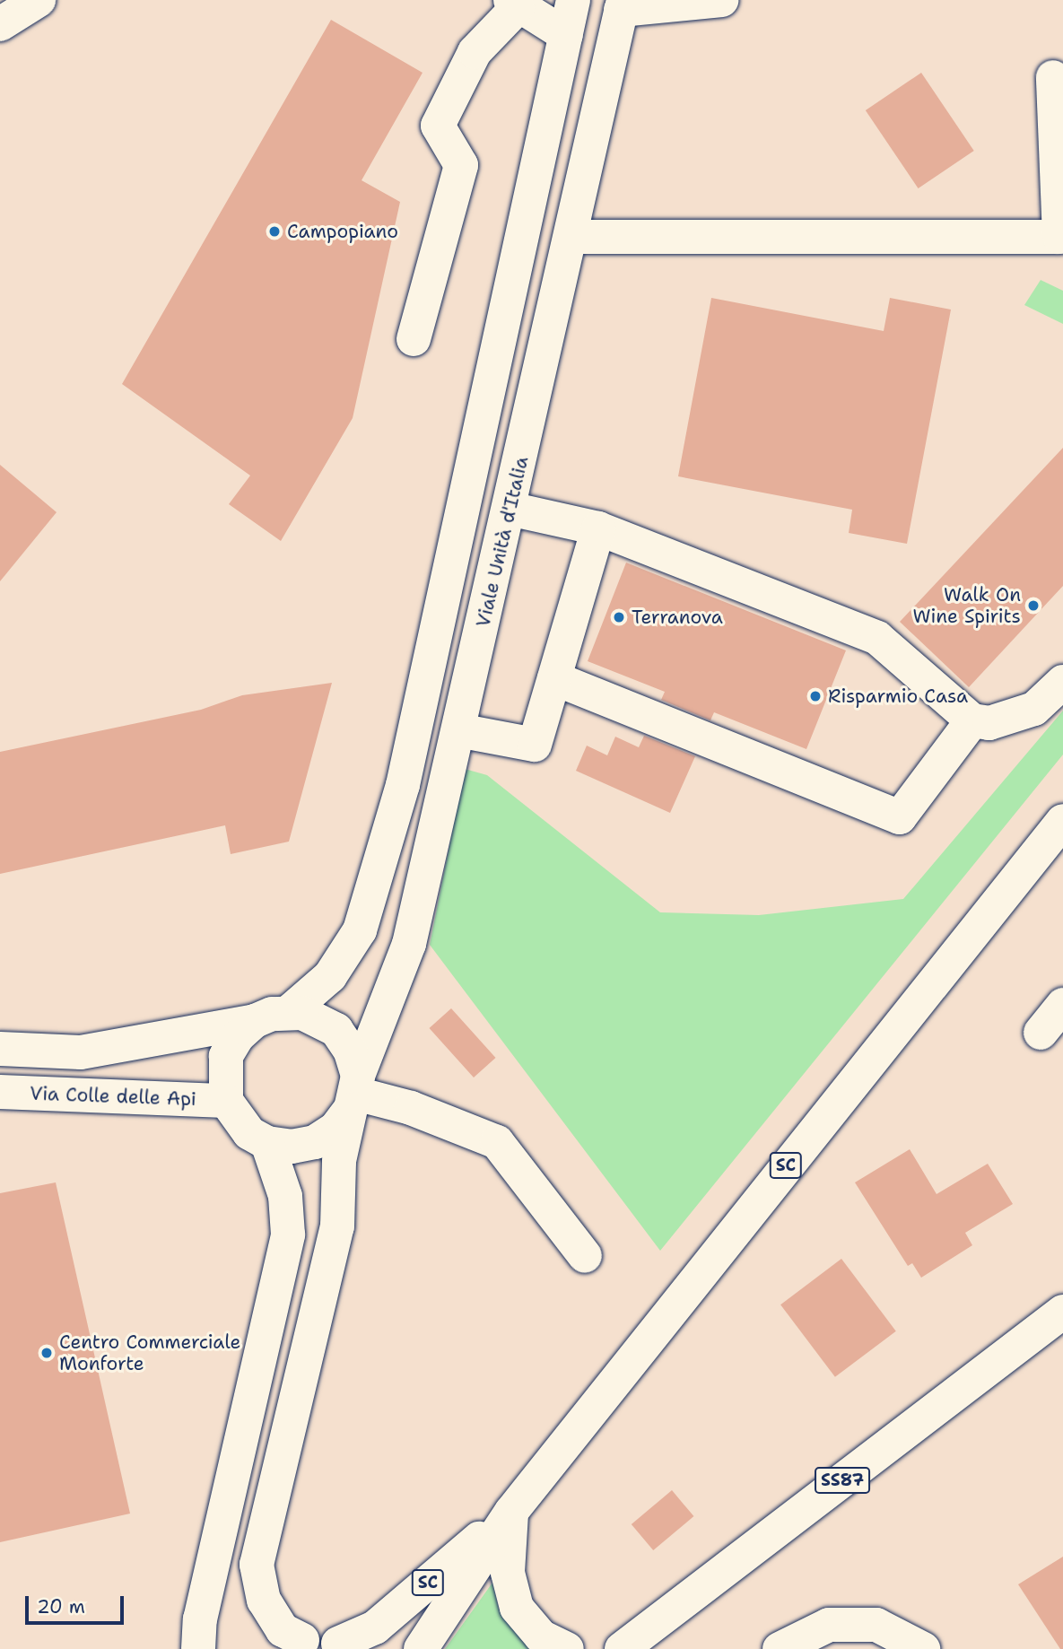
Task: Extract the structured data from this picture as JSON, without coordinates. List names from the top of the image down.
{
  "streets": {
    "main road": [
      "Viale Unità d'Italia",
      "Via Colle delle Api",
      "SC",
      "SS87"
    ]
  },
  "crossings": [
    ["Viale Unità d'Italia", "Via Colle delle Api"]
  ],
  "places": [
    "Campopiano",
    "Walk On Wine Spirits",
    "Terranova",
    "Risparmio Casa",
    "Centro Commerciale Monforte"
  ],
  "scale_bar": "20 m"
}
